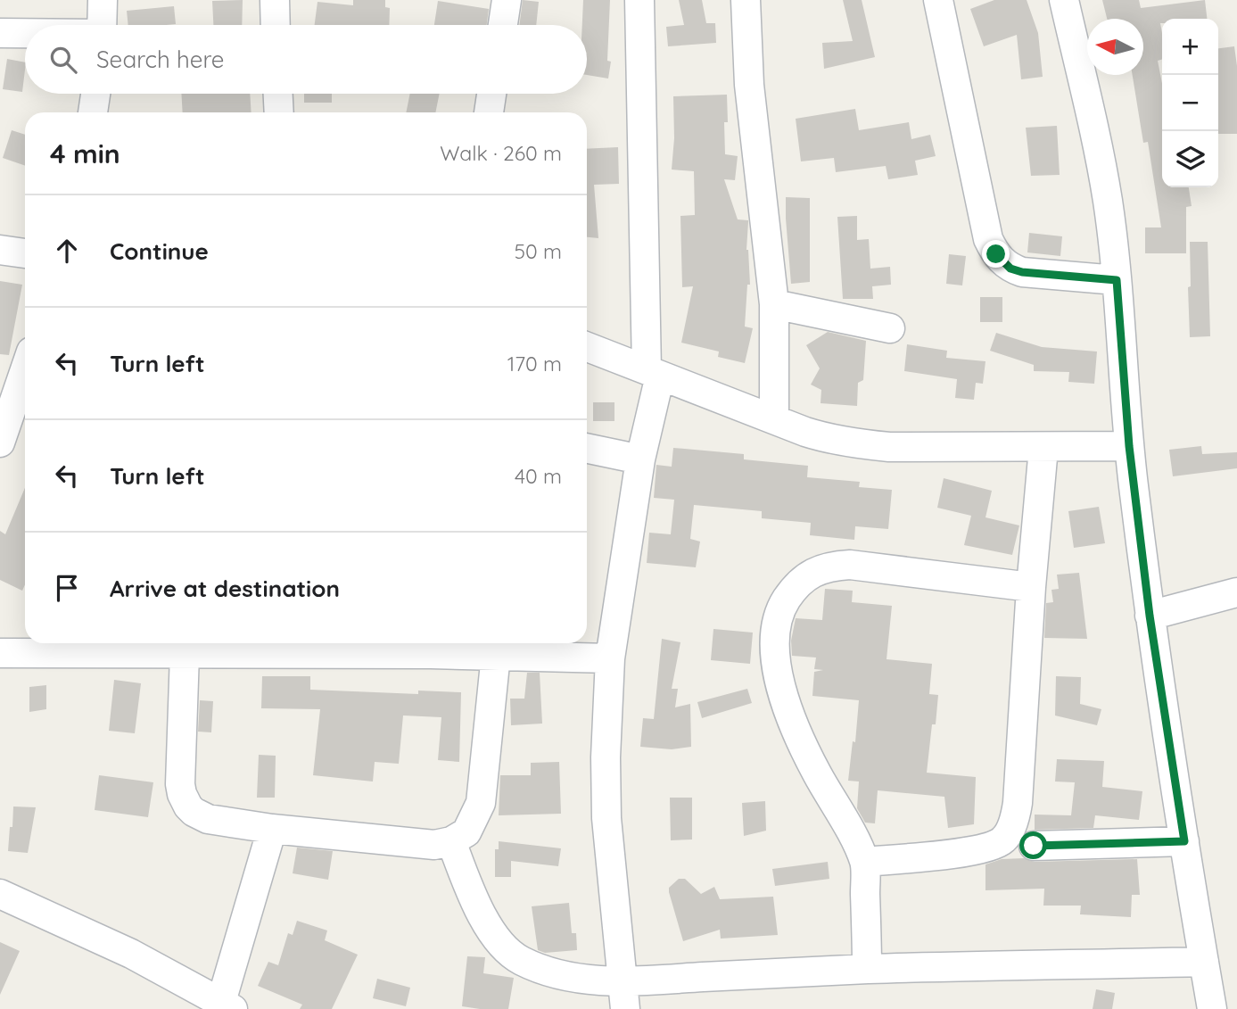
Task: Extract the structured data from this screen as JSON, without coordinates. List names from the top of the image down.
{
  "north": "left",
  "page": {
    "map_buttons": ["+", "−"],
    "search": "Search here",
    "heading": ["4 min", "Walk · 260 m"],
    "list": [
      ["Continue", "50 m"],
      ["Turn left", "170 m"],
      ["Turn left", "40 m"],
      "Arrive at destination"
    ]
  }
}
